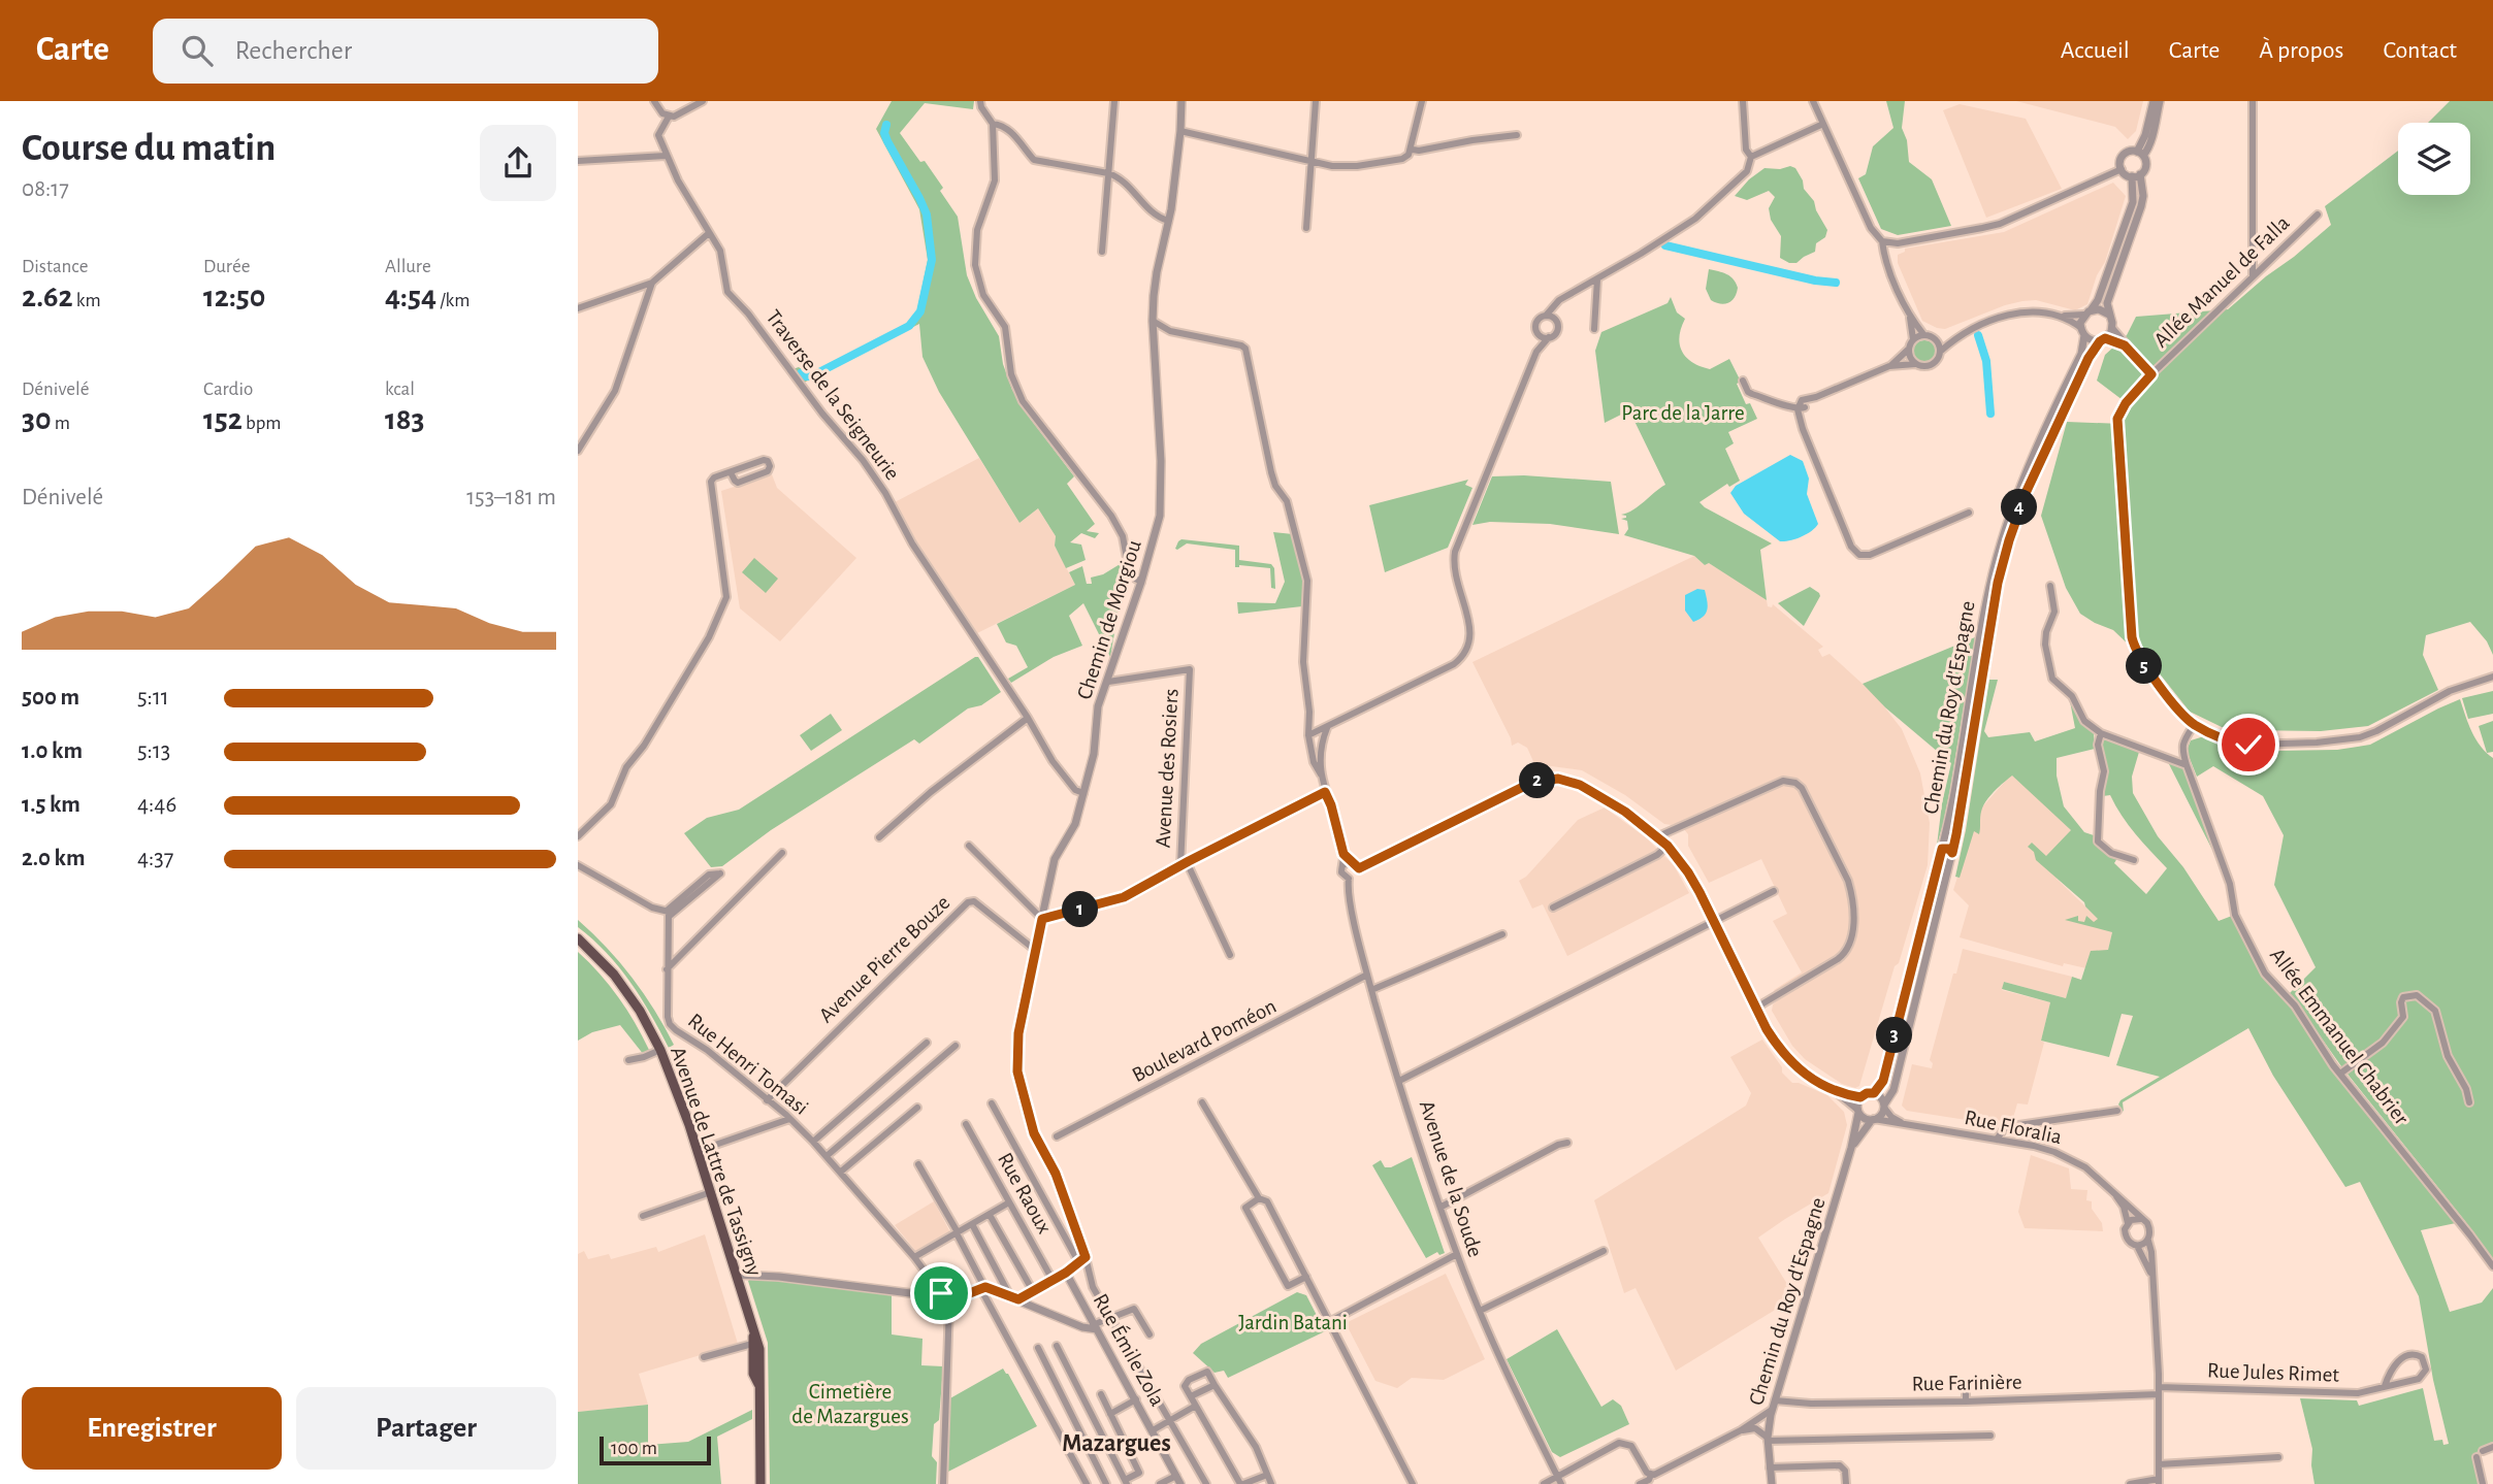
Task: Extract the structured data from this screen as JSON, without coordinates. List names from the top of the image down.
{
  "streets": {
    "main road": ["Avenue de Lattre de Tassigny"],
    "street": [
      "Allée Manuel de Falla",
      "Traverse de la Seigneurie",
      "Chemin de Morgiou",
      "Chemin du Roy d'Espagne",
      "Avenue des Rosiers",
      "Avenue Pierre Bouze",
      "Allée Emmanuel Chabrier",
      "Boulevard Poméon",
      "Rue Henri Tomasi",
      "Rue Floralia",
      "Avenue de la Soude",
      "Rue Raoux",
      "Rue Émile Zola",
      "Rue Jules Rimet",
      "Rue Farinière"
    ]
  },
  "crossings": [
    ["Allée Manuel de Falla", "Allée Emmanuel Chabrier"],
    ["Traverse de la Seigneurie", "Chemin de Morgiou"],
    ["Chemin de Morgiou", "Avenue des Rosiers"],
    ["Chemin de Morgiou", "Avenue Pierre Bouze"],
    ["Chemin du Roy d'Espagne", "Rue Floralia"],
    ["Chemin du Roy d'Espagne", "Rue Farinière"],
    ["Avenue Pierre Bouze", "Rue Henri Tomasi"],
    ["Boulevard Poméon", "Avenue de la Soude"],
    ["Rue Jules Rimet", "Rue Farinière"]
  ],
  "districts": ["Mazargues"],
  "parks": ["Parc de la Jarre", "Jardin Batani", "Cimetière de Mazargues"],
  "scale_bar": "100 m",
  "page": {
    "header": "Carte",
    "search": "Rechercher",
    "nav": [
      "Accueil",
      "Carte",
      "À propos",
      "Contact"
    ],
    "heading": ["Course du matin", "08:17"],
    "stats": [
      ["Distance", "2.62 km"],
      ["Durée", "12:50"],
      ["Allure", "4:54 /km"],
      ["Dénivelé", "30 m"],
      ["Cardio", "152 bpm"],
      ["kcal", "183"]
    ],
    "chart": ["Dénivelé", "153–181 m"],
    "pins": [
      "4",
      "5",
      "2",
      "1",
      "3"
    ],
    "list": [
      {
        "name": "500 m",
        "note": "5:11"
      },
      {
        "name": "1.0 km",
        "note": "5:13"
      },
      {
        "name": "1.5 km",
        "note": "4:46"
      },
      {
        "name": "2.0 km",
        "note": "4:37"
      }
    ],
    "buttons": ["Enregistrer", "Partager"],
    "scale": "100 m"
  }
}
